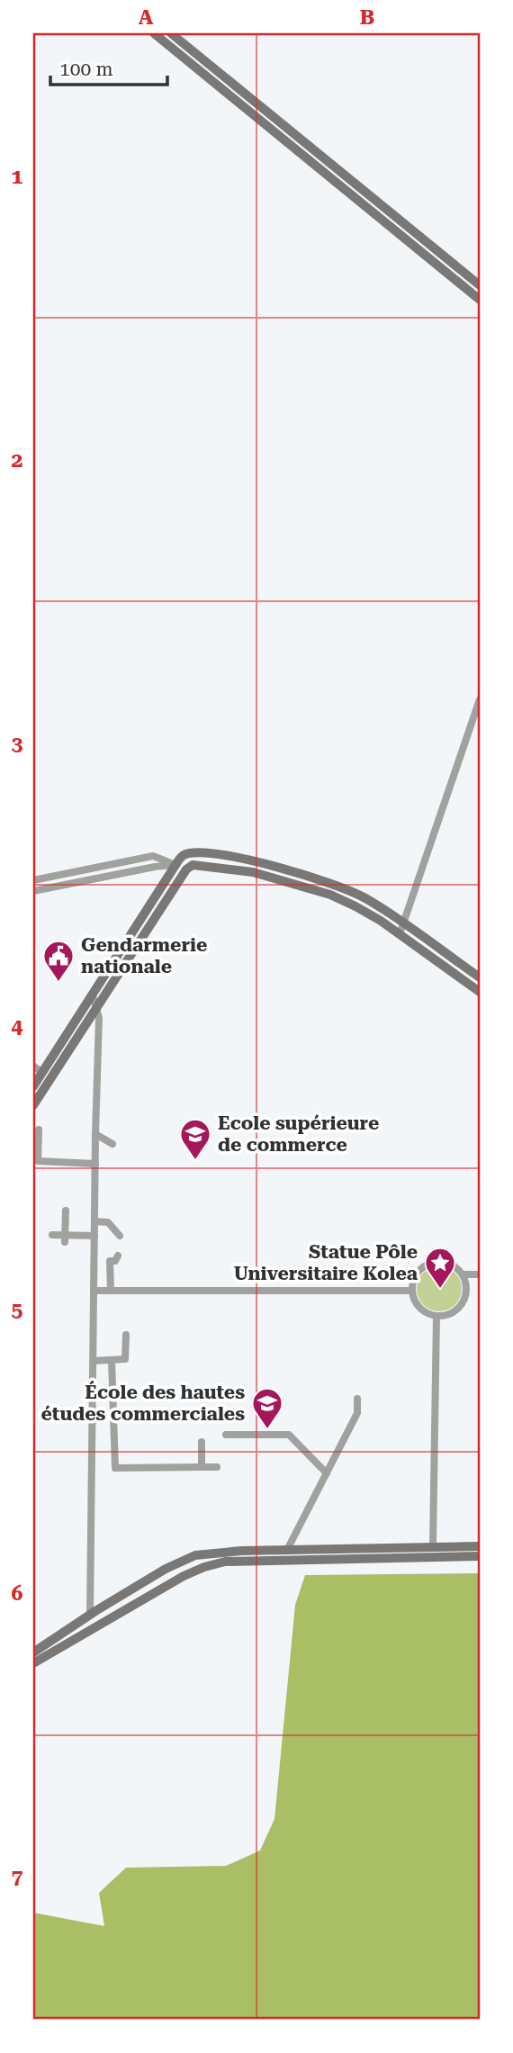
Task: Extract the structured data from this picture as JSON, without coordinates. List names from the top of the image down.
{
  "places": {
    "public building": ["Gendarmerie nationale"],
    "school or university": ["Ecole supérieure de commerce", "École des hautes études commerciales"],
    "place": ["Statue Pôle Universitaire Kolea"]
  },
  "scale_bar": "100 m",
  "grid": {
    "columns": ["A", "B"],
    "rows": [
      "1",
      "2",
      "3",
      "4",
      "5",
      "6",
      "7"
    ]
  }
}
